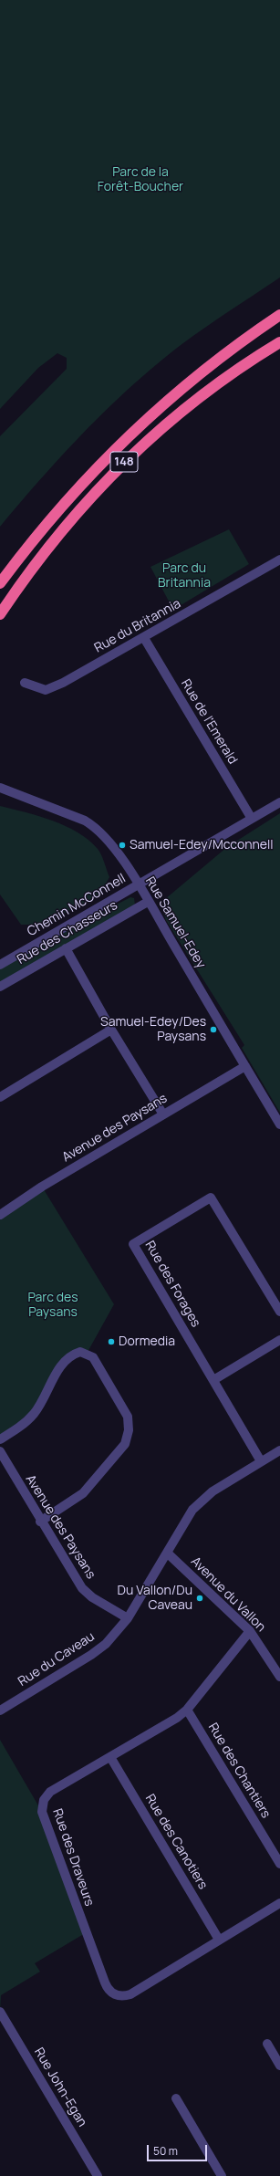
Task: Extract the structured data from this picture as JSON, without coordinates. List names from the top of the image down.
{
  "streets": {
    "highway": ["148"],
    "street": [
      "Rue du Britannia",
      "Rue de l'Emerald",
      "Chemin McConnell",
      "Rue Samuel-Edey",
      "Rue des Chasseurs",
      "Avenue des Paysans",
      "Rue des Forages",
      "Avenue du Vallon",
      "Rue du Caveau",
      "Rue des Chantiers",
      "Rue des Canotiers",
      "Rue des Draveurs",
      "Rue John-Egan"
    ]
  },
  "crossings": [
    ["Rue du Britannia", "Rue de l'Emerald"],
    ["Rue de l'Emerald", "Chemin McConnell"],
    ["Chemin McConnell", "Rue Samuel-Edey"],
    ["Rue Samuel-Edey", "Rue des Chasseurs"],
    ["Rue Samuel-Edey", "Avenue des Paysans"],
    ["Avenue des Paysans", "Rue du Caveau"],
    ["Rue des Forages", "Rue du Caveau"],
    ["Avenue du Vallon", "Rue du Caveau"],
    ["Avenue du Vallon", "Rue des Draveurs"],
    ["Rue des Chantiers", "Rue des Draveurs"],
    ["Rue des Canotiers", "Rue des Draveurs"]
  ],
  "parks": ["Parc de la Forêt-Boucher", "Parc du Britannia", "Parc des Paysans"],
  "places": [
    "Samuel-Edey/Mcconnell",
    "Samuel-Edey/Des Paysans",
    "Dormedia",
    "Du Vallon/Du Caveau"
  ],
  "scale_bar": "50 m"
}
